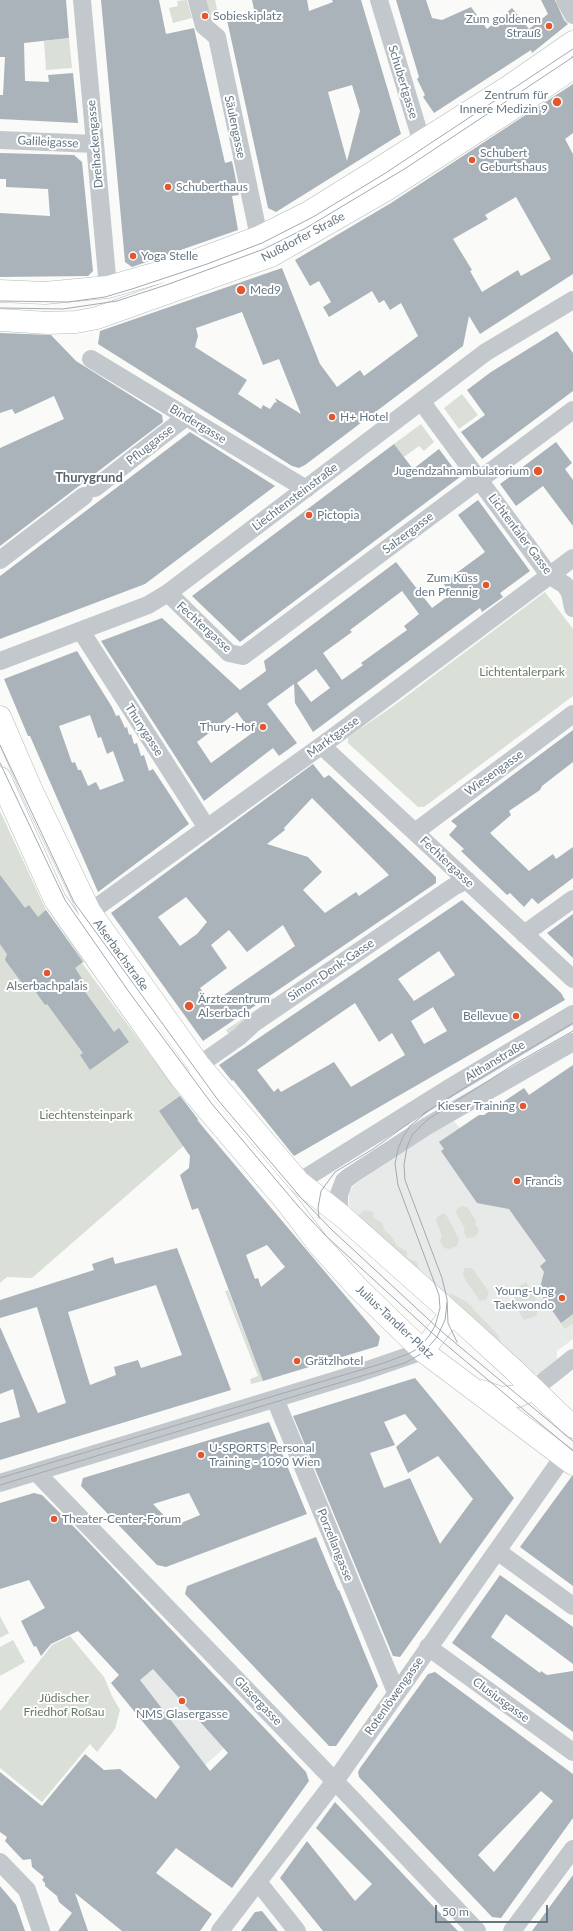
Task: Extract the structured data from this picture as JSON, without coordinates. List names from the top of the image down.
{
  "streets": {
    "main road": ["Nußdorfer Straße", "Alserbachstraße", "Julius-Tandler-Platz"],
    "street": [
      "Schubertgasse",
      "Säulengasse",
      "Galileigasse",
      "Dreihackengasse",
      "Bindergasse",
      "Pfluggasse",
      "Liechtensteinstraße",
      "Salzergasse",
      "Lichtentaler Gasse",
      "Fechtergasse",
      "Thurygasse",
      "Marktgasse",
      "Wiesengasse",
      "Simon-Denk-Gasse",
      "Althanstraße",
      "Porzellangasse",
      "Rotenlöwengasse",
      "Clusiusgasse",
      "Glasergasse"
    ]
  },
  "crossings": [
    ["Schubertgasse", "Nußdorfer Straße"],
    ["Säulengasse", "Nußdorfer Straße"],
    ["Galileigasse", "Dreihackengasse"],
    ["Dreihackengasse", "Nußdorfer Straße"],
    ["Bindergasse", "Pfluggasse"],
    ["Bindergasse", "Liechtensteinstraße"],
    ["Liechtensteinstraße", "Lichtentaler Gasse"],
    ["Liechtensteinstraße", "Fechtergasse"],
    ["Liechtensteinstraße", "Thurygasse"],
    ["Salzergasse", "Lichtentaler Gasse"],
    ["Salzergasse", "Fechtergasse"],
    ["Lichtentaler Gasse", "Marktgasse"],
    ["Fechtergasse", "Marktgasse"],
    ["Fechtergasse", "Wiesengasse"],
    ["Fechtergasse", "Simon-Denk-Gasse"],
    ["Thurygasse", "Marktgasse"],
    ["Marktgasse", "Alserbachstraße"],
    ["Alserbachstraße", "Simon-Denk-Gasse"],
    ["Alserbachstraße", "Althanstraße"],
    ["Alserbachstraße", "Julius-Tandler-Platz"],
    ["Julius-Tandler-Platz", "Rotenlöwengasse"],
    ["Porzellangasse", "Rotenlöwengasse"],
    ["Rotenlöwengasse", "Clusiusgasse"],
    ["Rotenlöwengasse", "Glasergasse"]
  ],
  "districts": ["Thurygrund"],
  "parks": ["Lichtentalerpark", "Liechtensteinpark", "Jüdischer Friedhof Roßau"],
  "places": [
    "Sobieskiplatz",
    "Zum goldenen Strauß",
    "Zentrum für Innere Medizin 9",
    "Schubert Geburtshaus",
    "Schuberthaus",
    "Yoga Stelle",
    "Med9",
    "H+ Hotel",
    "Jugendzahnambulatorium",
    "Pictopia",
    "Zum Küss den Pfennig",
    "Thury-Hof",
    "Alserbachpalais",
    "Ärztezentrum Alserbach",
    "Bellevue",
    "Kieser Training",
    "Francis",
    "Young-Ung Taekwondo",
    "Grätzlhotel",
    "U-SPORTS Personal Training - 1090 Wien",
    "Theater-Center-Forum",
    "NMS Glasergasse"
  ],
  "scale_bar": "50 m"
}
